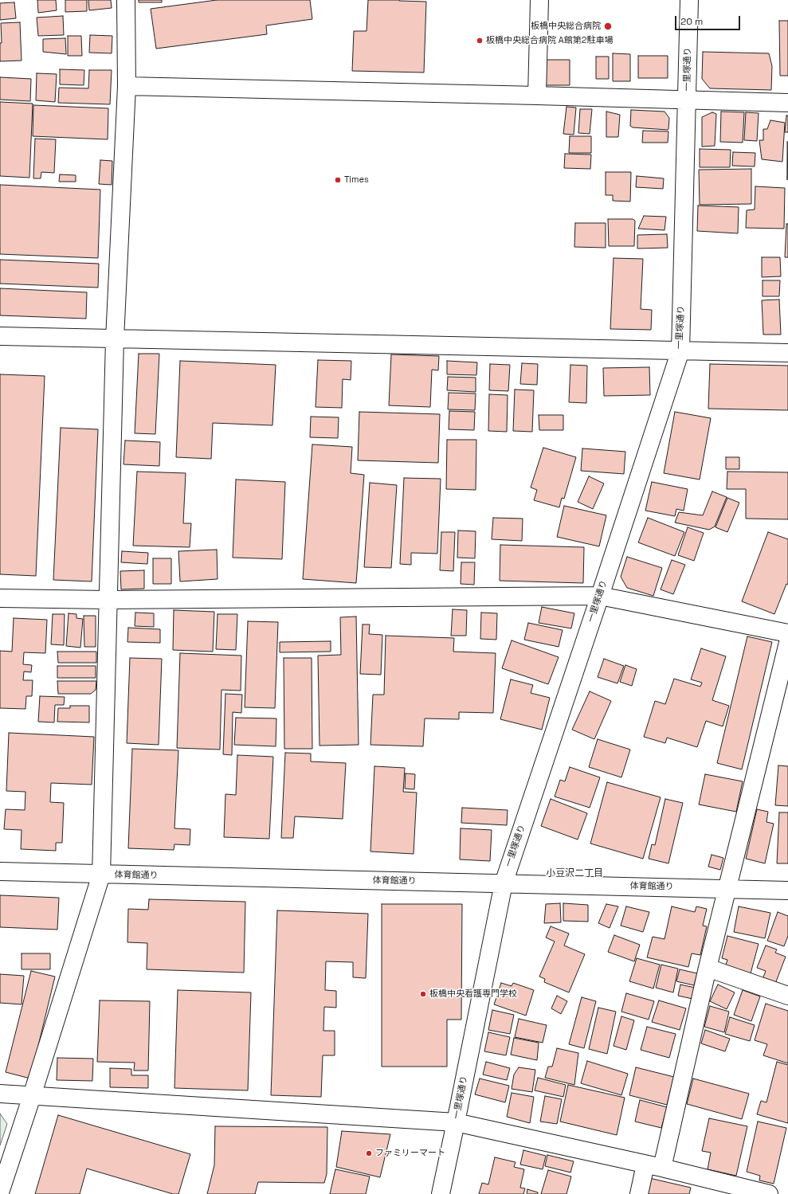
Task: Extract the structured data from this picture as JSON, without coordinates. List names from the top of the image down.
{
  "streets": {
    "street": ["一里塚通り", "体育館通り"]
  },
  "crossings": [
    ["一里塚通り", "体育館通り"]
  ],
  "districts": ["小豆沢二丁目"],
  "places": [
    "板橋中央総合病院",
    "板橋中央総合病院 A館第2駐車場",
    "Times",
    "板橋中央看護専門学校",
    "ファミリーマート"
  ],
  "scale_bar": "20 m"
}
